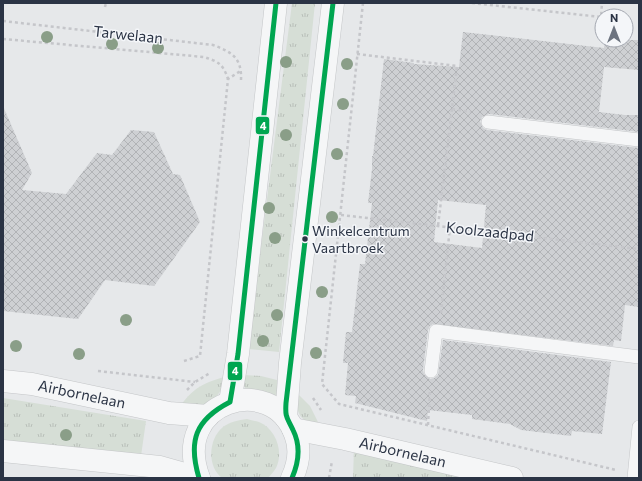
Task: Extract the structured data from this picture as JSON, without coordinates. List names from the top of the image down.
{
  "streets": {
    "street": ["Airbornelaan"],
    "path": ["Tarwelaan", "Koolzaadpad"]
  },
  "places": ["Winkelcentrum Vaartbroek"],
  "lines": ["transit line 4"],
  "north": "top"
}
